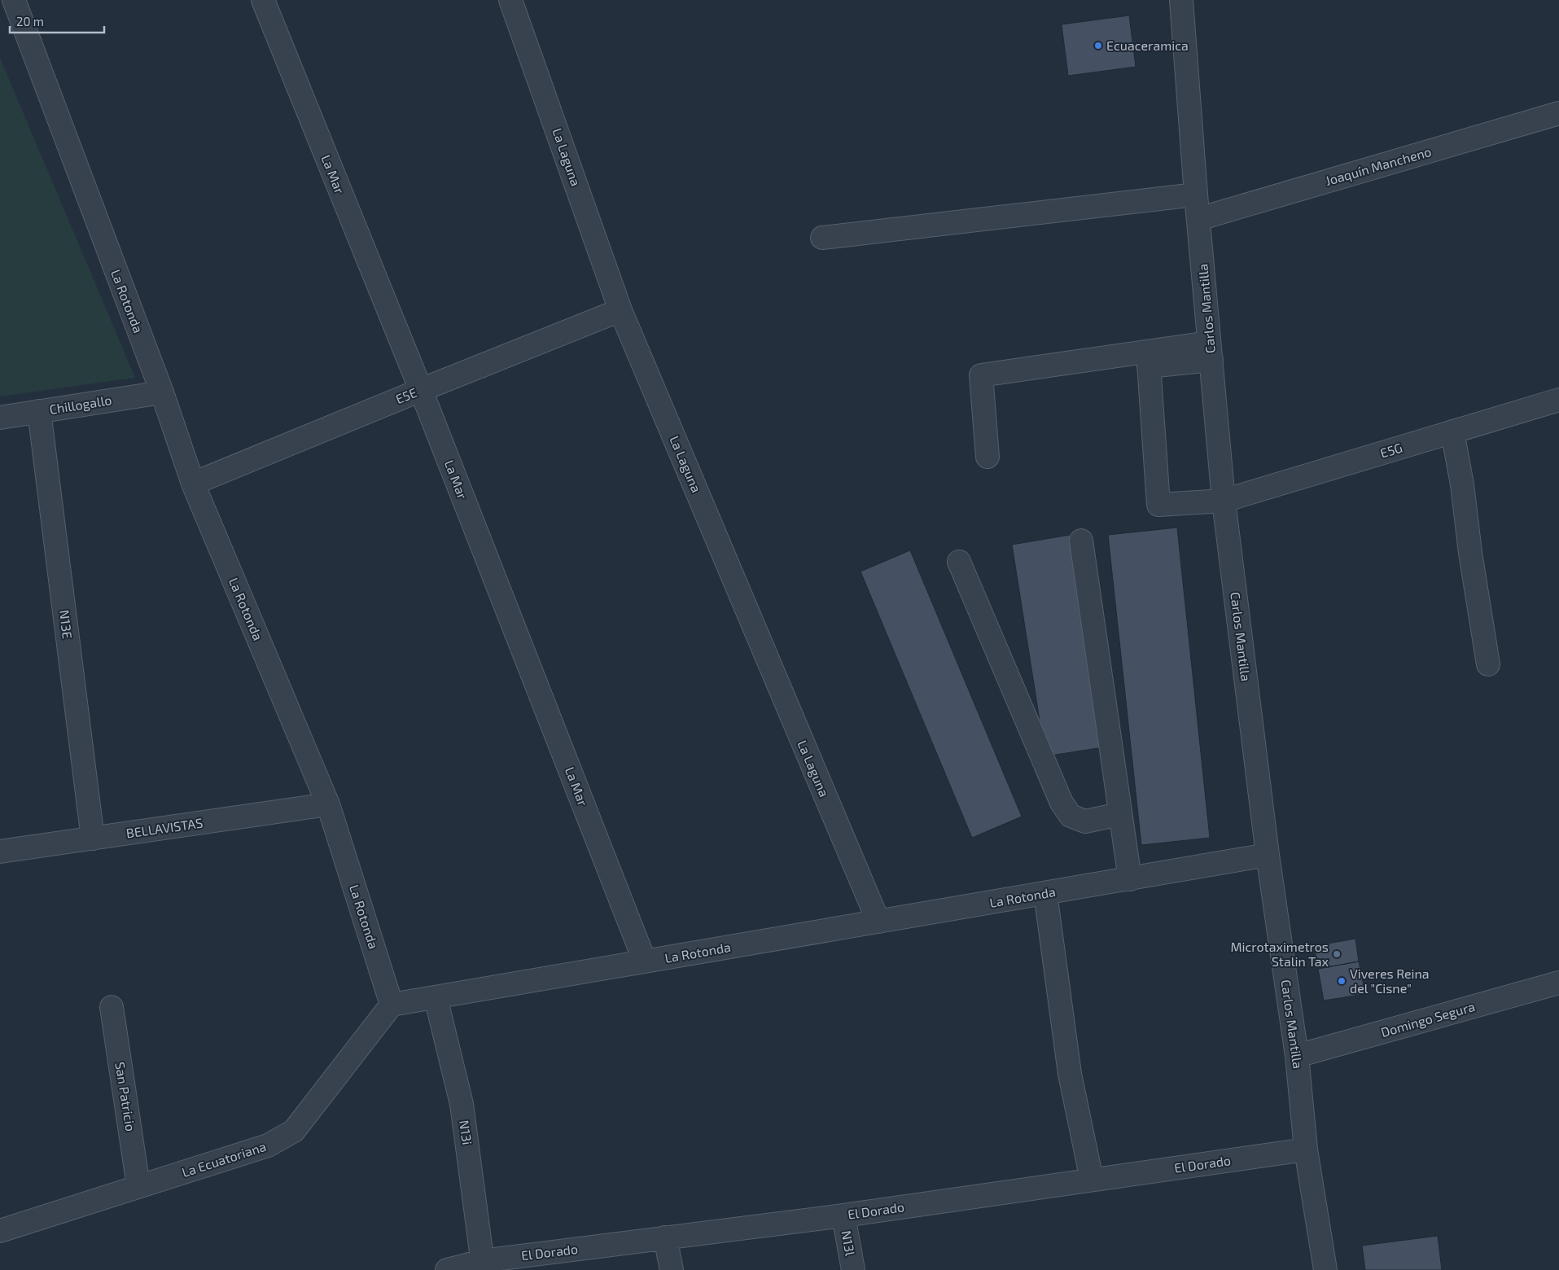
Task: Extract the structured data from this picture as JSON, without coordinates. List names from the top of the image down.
{
  "streets": {
    "street": [
      "La Laguna",
      "Joaquín Mancheno",
      "La Mar",
      "La Rotonda",
      "Carlos Mantilla",
      "E5E",
      "Chillogallo",
      "E5G",
      "N13E",
      "BELLAVISTAS",
      "Domingo Segura",
      "San Patricio",
      "N13i",
      "La Ecuatoriana",
      "El Dorado",
      "N13l"
    ]
  },
  "crossings": [
    ["La Laguna", "La Rotonda"],
    ["La Laguna", "E5E"],
    ["Joaquín Mancheno", "Carlos Mantilla"],
    ["La Mar", "La Rotonda"],
    ["La Mar", "E5E"],
    ["La Rotonda", "Carlos Mantilla"],
    ["La Rotonda", "E5E"],
    ["La Rotonda", "Chillogallo"],
    ["La Rotonda", "BELLAVISTAS"],
    ["La Rotonda", "N13i"],
    ["La Rotonda", "La Ecuatoriana"],
    ["Carlos Mantilla", "E5G"],
    ["Carlos Mantilla", "Domingo Segura"],
    ["Carlos Mantilla", "El Dorado"],
    ["Chillogallo", "N13E"],
    ["N13E", "BELLAVISTAS"],
    ["San Patricio", "La Ecuatoriana"],
    ["N13i", "El Dorado"],
    ["El Dorado", "N13l"]
  ],
  "places": ["Ecuaceramica", "Microtaximetros Stalin Tax", "Viveres Reina del \"Cisne\""],
  "scale_bar": "20 m"
}
